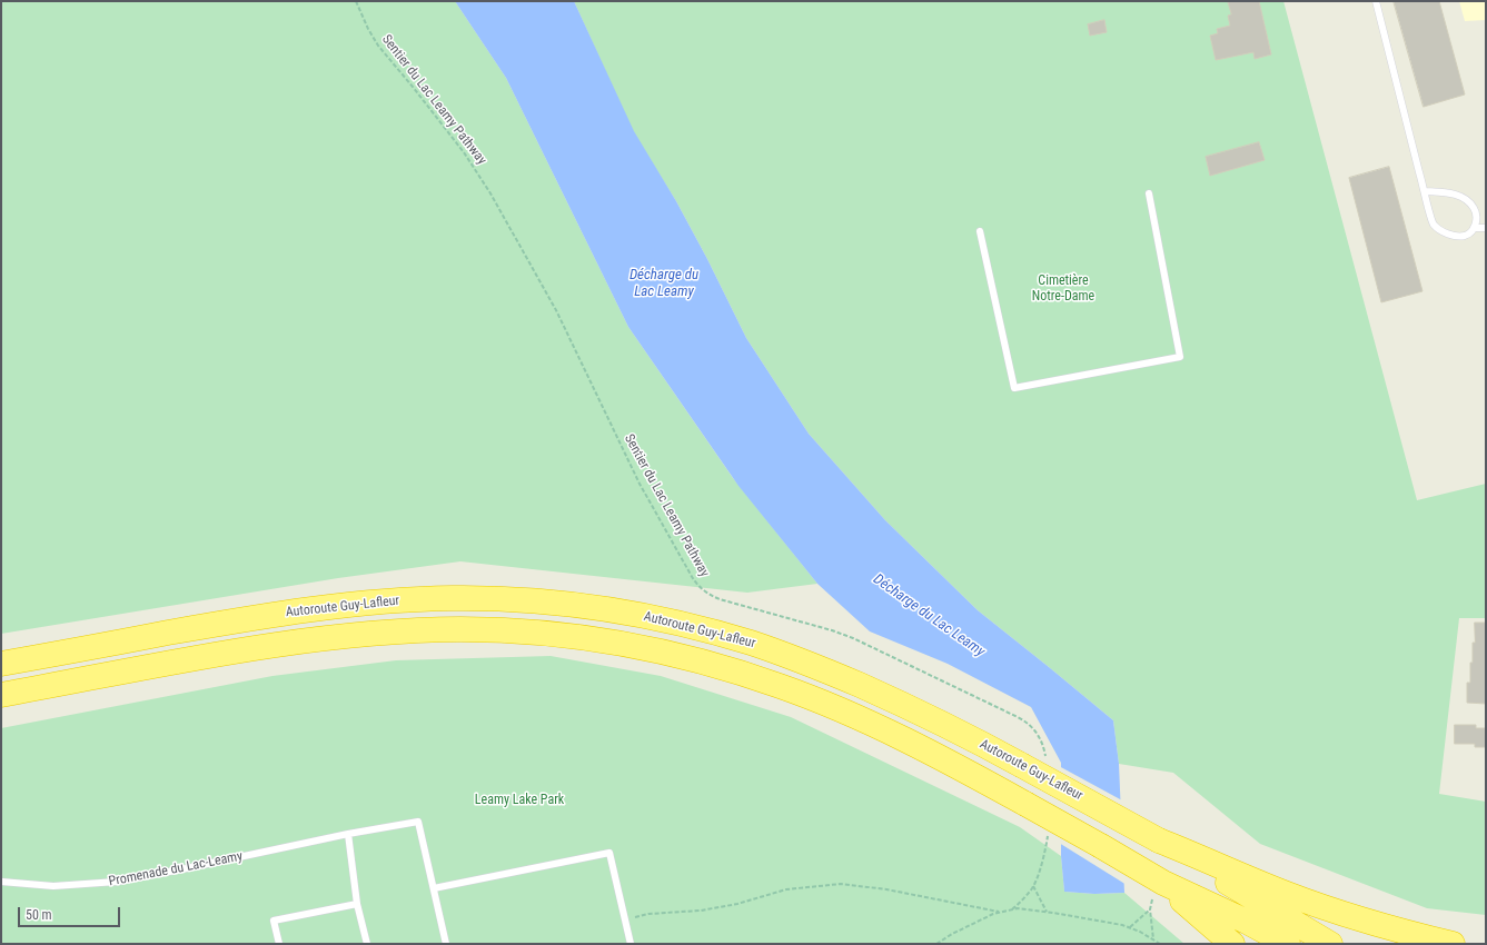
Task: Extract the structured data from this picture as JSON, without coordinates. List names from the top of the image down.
{
  "streets": {
    "highway": ["Autoroute Guy-Lafleur"],
    "lane": ["Promenade du Lac-Leamy"],
    "path": ["Sentier du Lac Leamy Pathway"]
  },
  "water": ["Décharge du Lac Leamy"],
  "parks": ["Cimetière Notre-Dame", "Leamy Lake Park"],
  "scale_bar": "50 m"
}
